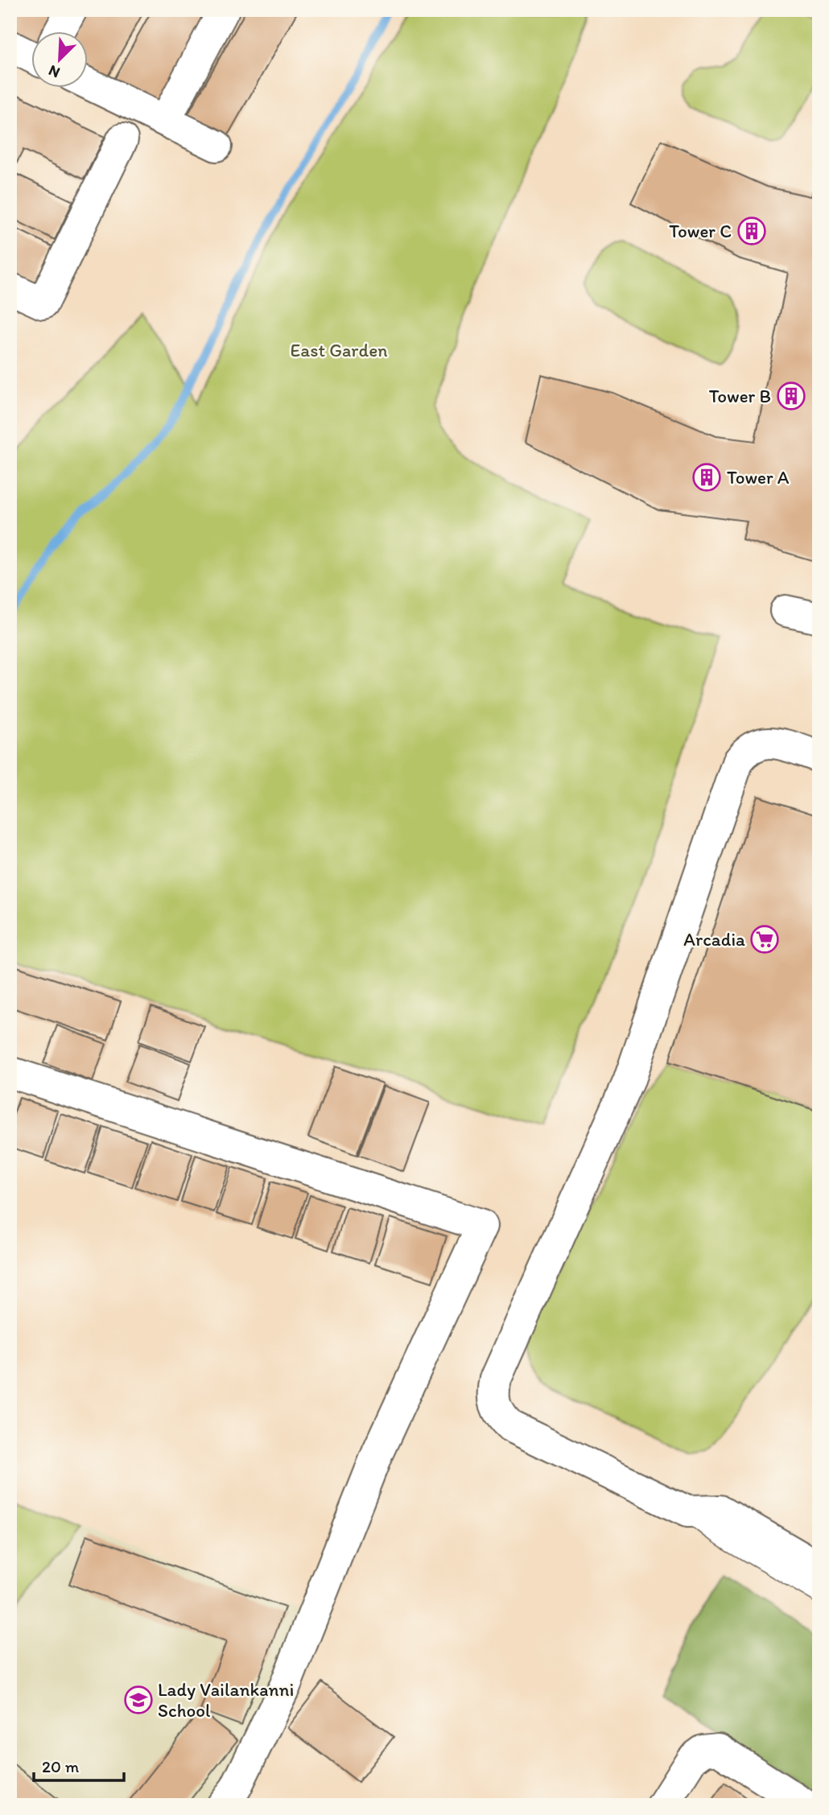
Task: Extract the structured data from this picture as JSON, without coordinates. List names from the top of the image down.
{
  "parks": ["East Garden"],
  "places": {
    "building": ["Tower C", "Tower B", "Tower A"],
    "supermarket": ["Arcadia"],
    "school or university": ["Lady Vailankanni School"]
  },
  "scale_bar": "20 m",
  "north": "bottom left"
}
